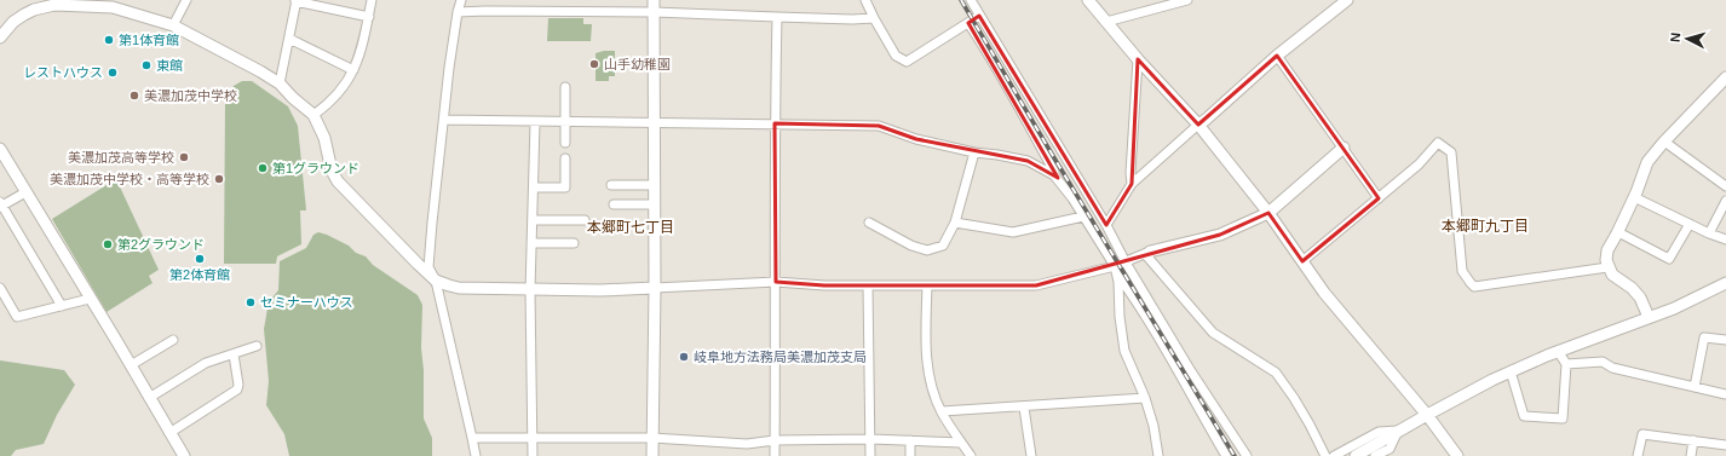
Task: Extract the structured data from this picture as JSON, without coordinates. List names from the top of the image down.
{
  "districts": ["本郷町九丁目", "本郷町七丁目"],
  "places": [
    "第1体育館",
    "山手幼稚園",
    "東館",
    "レストハウス",
    "美濃加茂中学校",
    "美濃加茂高等学校",
    "第1グラウンド",
    "美濃加茂中学校・高等学校",
    "第2グラウンド",
    "第2体育館",
    "セミナーハウス",
    "岐阜地方法務局美濃加茂支局"
  ],
  "north": "left"
}
